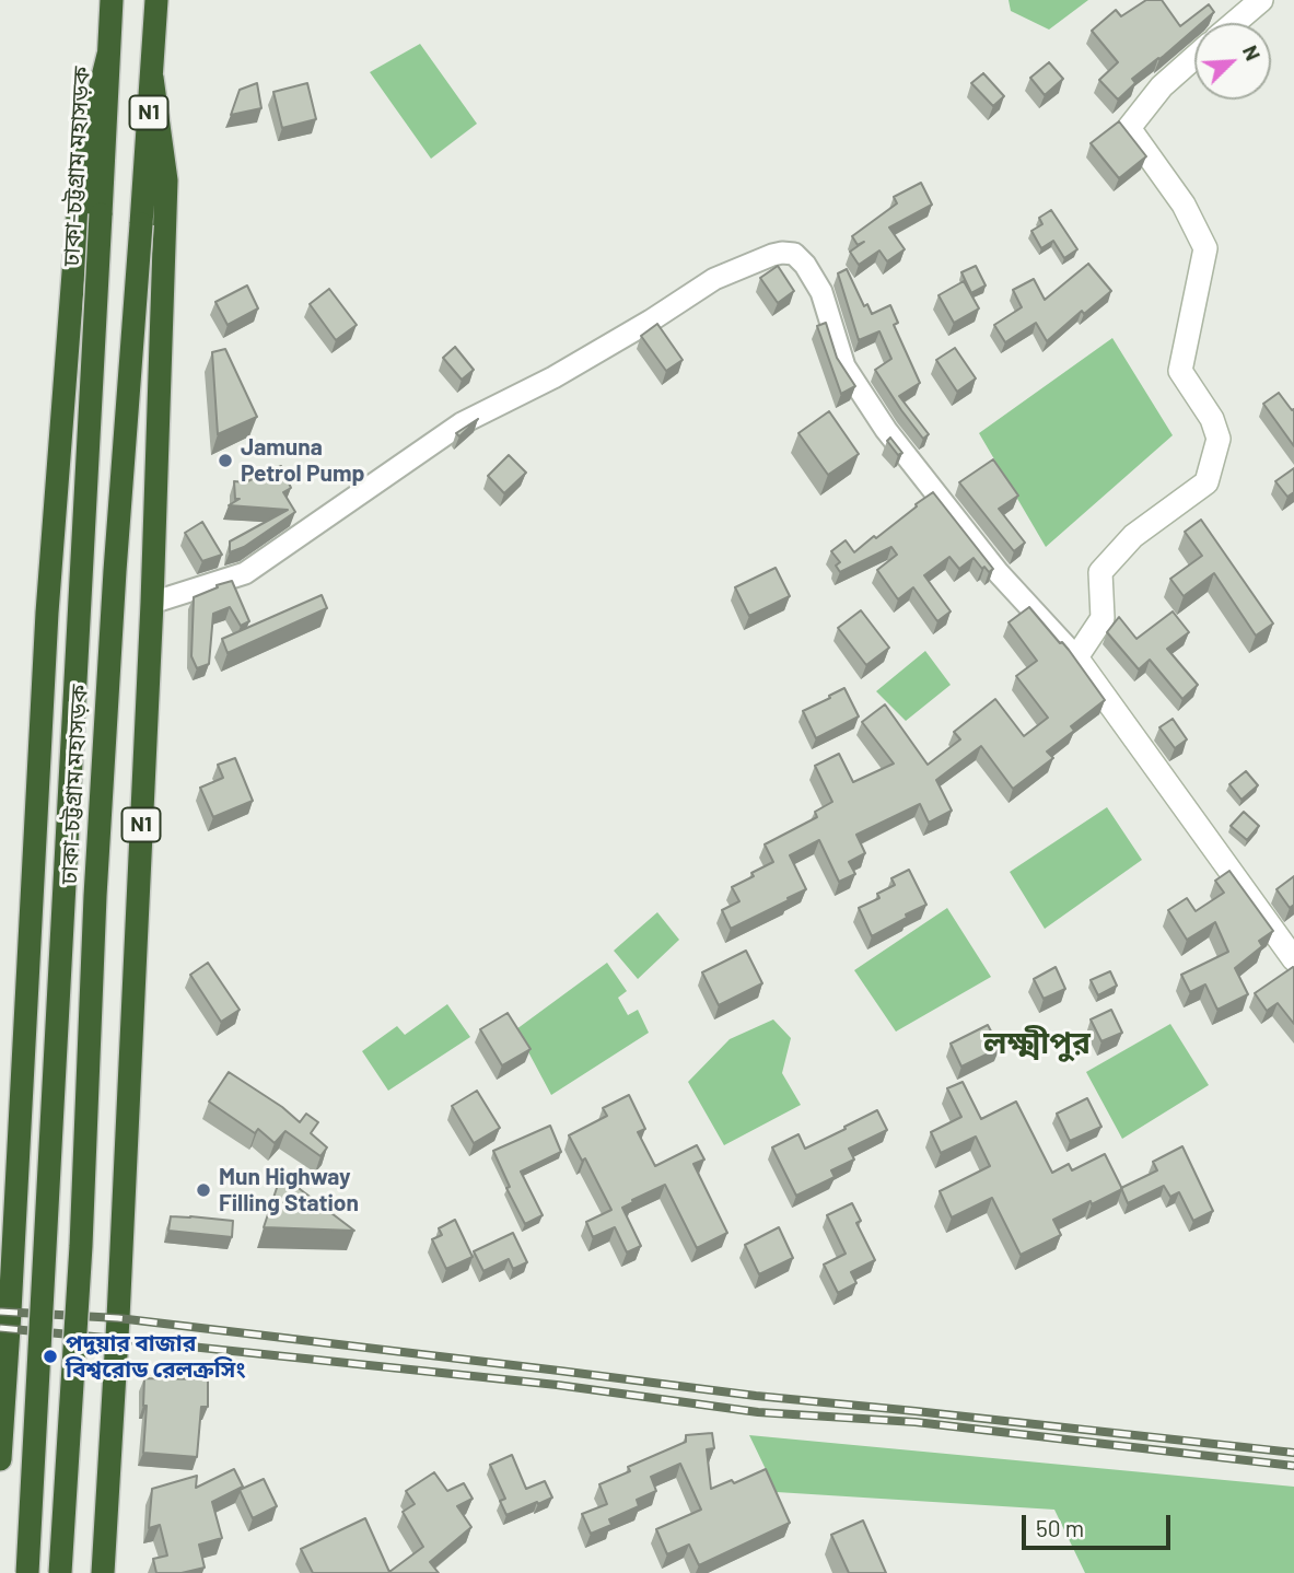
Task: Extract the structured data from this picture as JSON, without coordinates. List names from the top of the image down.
{
  "streets": {
    "highway": ["N1", "ঢাকা-চট্টগ্রাম মহাসড়ক"]
  },
  "crossings": [
    ["N1", "ঢাকা-চট্টগ্রাম মহাসড়ক"]
  ],
  "districts": ["লক্ষ্মীপুর"],
  "places": ["Jamuna Petrol Pump", "Mun Highway Filling Station", "পদুয়ার বাজার বিশ্বরোড রেলক্রসিং"],
  "scale_bar": "50 m",
  "north": "top right"
}
